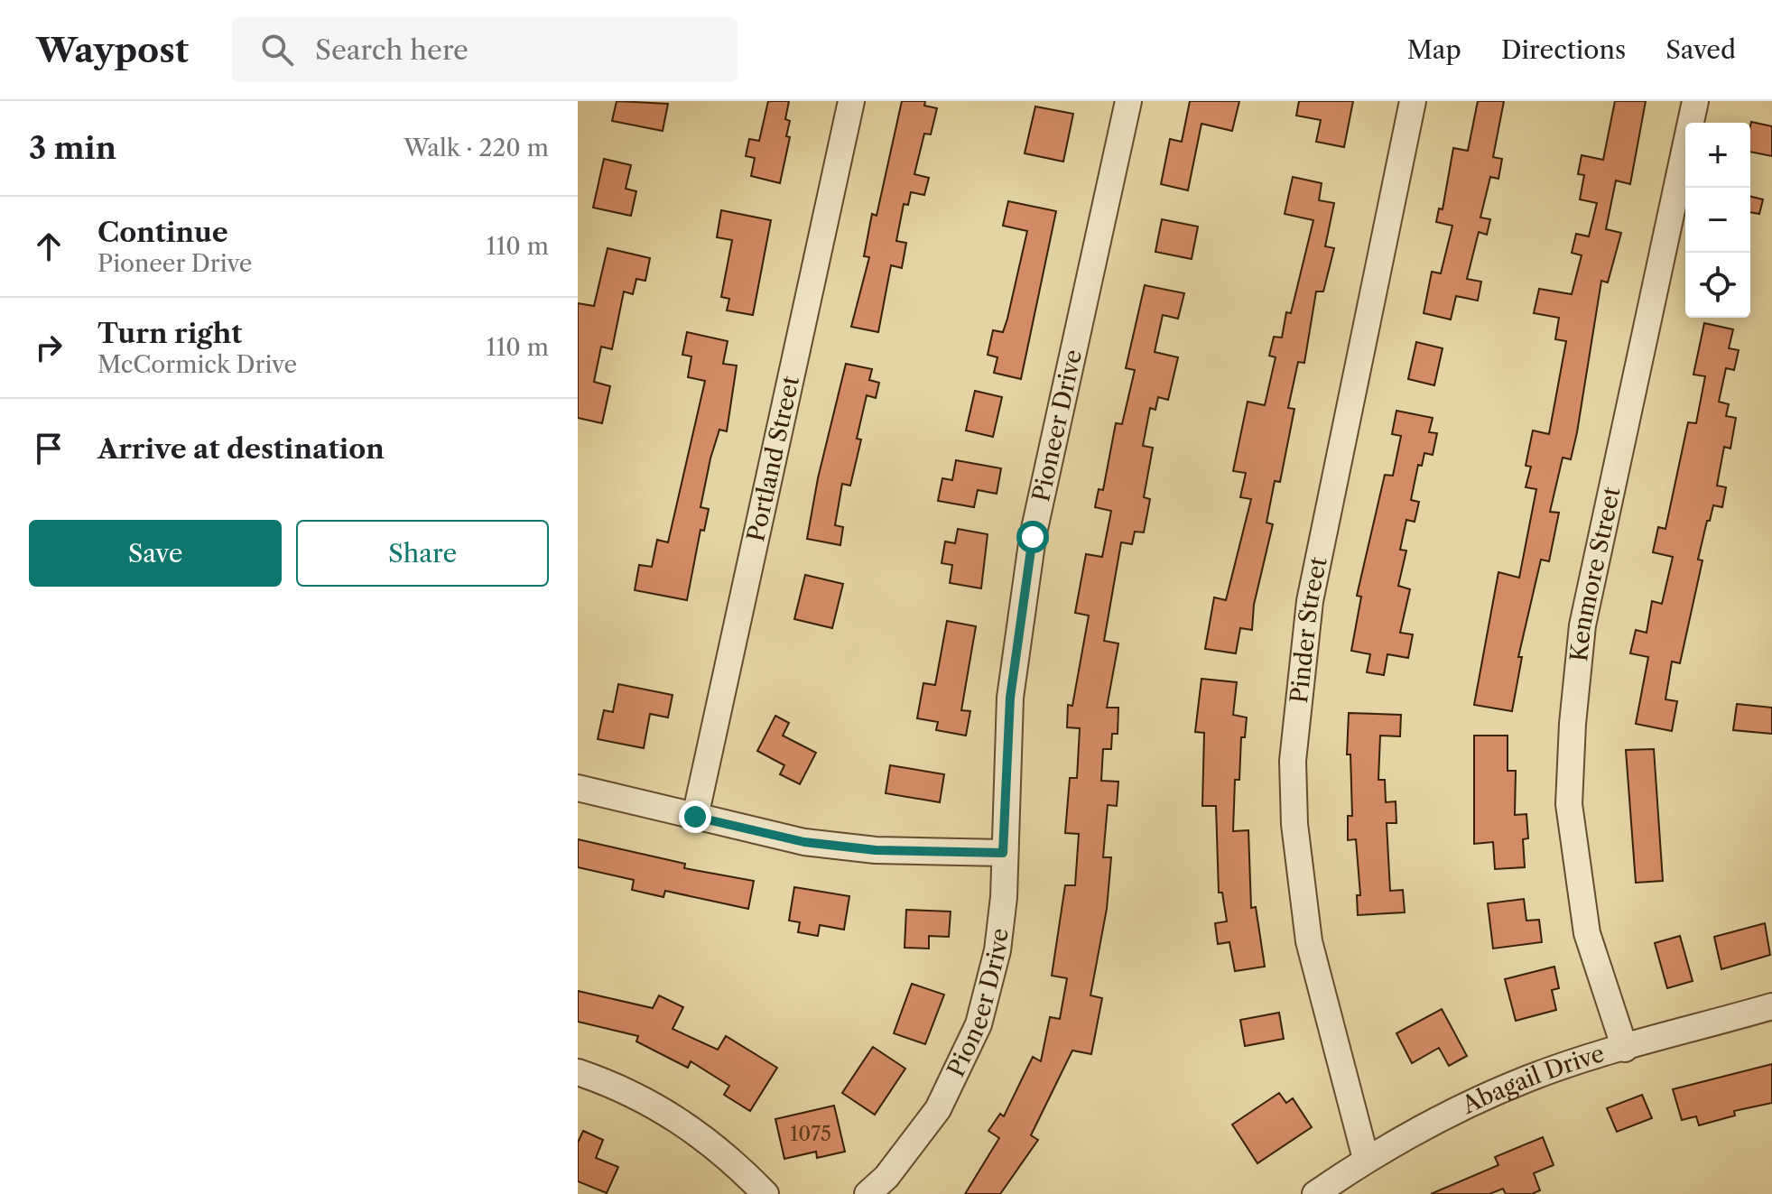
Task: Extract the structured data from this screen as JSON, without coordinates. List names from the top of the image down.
{
  "streets": {
    "street": [
      "Pioneer Drive",
      "Portland Street",
      "Kenmore Street",
      "Pinder Street",
      "Abagail Drive"
    ]
  },
  "crossings": [
    ["Kenmore Street", "Abagail Drive"],
    ["Pinder Street", "Abagail Drive"]
  ],
  "house_numbers": ["1075"],
  "page": {
    "header": "Waypost",
    "search": "Search here",
    "nav": ["Map", "Directions", "Saved"],
    "heading": ["3 min", "Walk · 220 m"],
    "map_buttons": ["+", "−"],
    "list": [
      ["Continue", "Pioneer Drive", "110 m"],
      ["Turn right", "McCormick Drive", "110 m"],
      "Arrive at destination"
    ],
    "buttons": ["Save", "Share"]
  }
}
